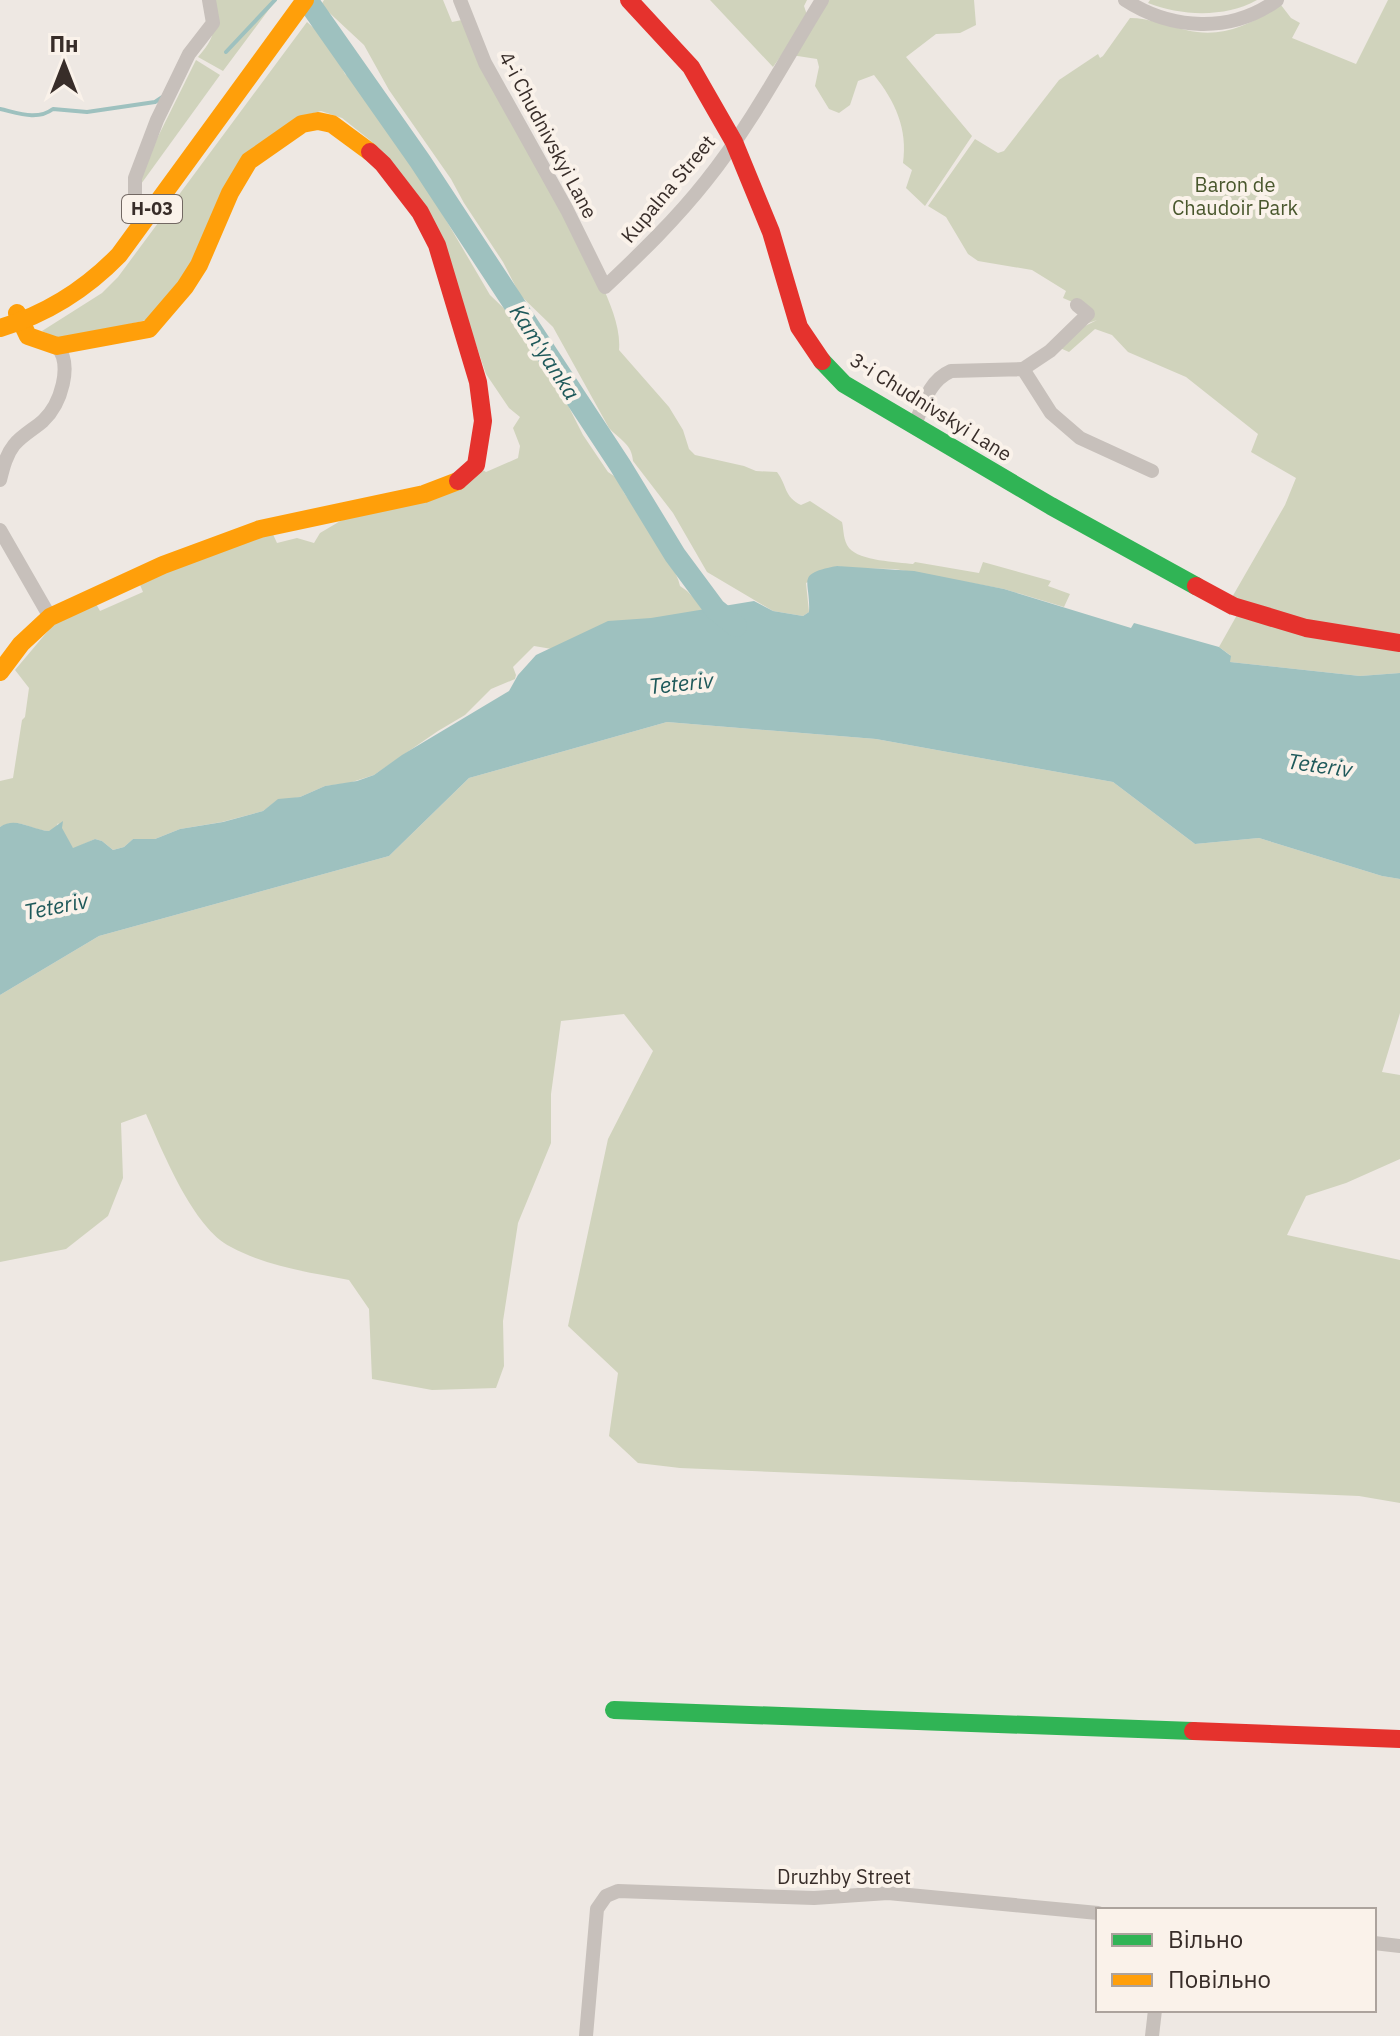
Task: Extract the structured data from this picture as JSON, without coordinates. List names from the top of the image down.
{
  "streets": {
    "street": [
      "4-i Chudnivskyi Lane",
      "Kupalna Street",
      "Н-03",
      "3-i Chudnivskyi Lane",
      "Druzhby Street"
    ]
  },
  "crossings": [
    ["4-i Chudnivskyi Lane", "Kupalna Street"],
    ["Kupalna Street", "3-i Chudnivskyi Lane"]
  ],
  "water": ["Kam'yanka", "Teteriv"],
  "parks": ["Baron de Chaudoir Park"],
  "legend": ["Вільно", "Повільно"],
  "north": "top"
}
